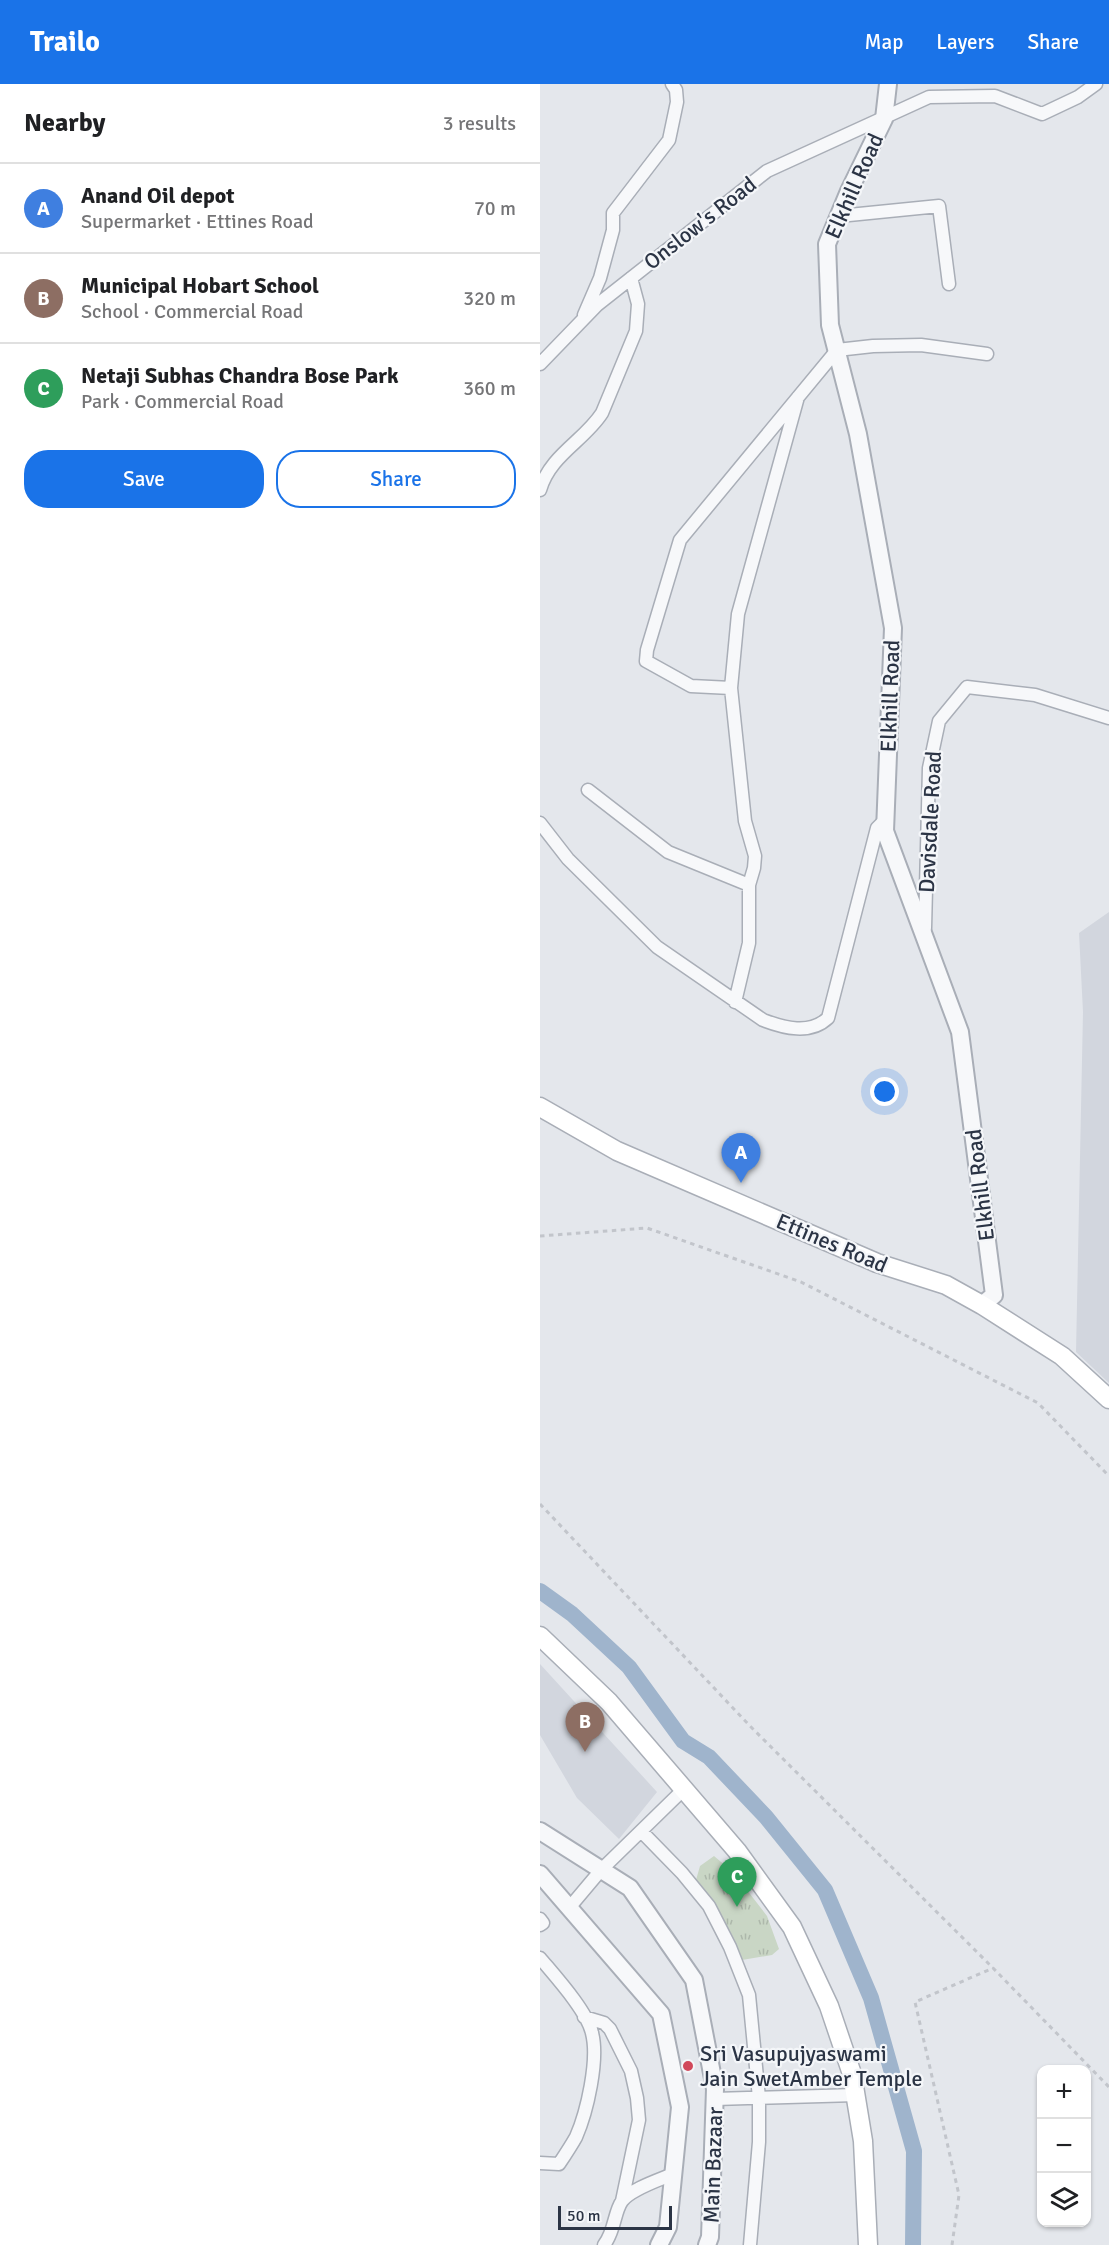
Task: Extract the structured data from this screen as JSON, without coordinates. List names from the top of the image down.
{
  "streets": {
    "main road": ["Ettines Road"],
    "street": [
      "Elkhill Road",
      "Onslow's Road",
      "Davisdale Road",
      "Main Bazaar"
    ]
  },
  "crossings": [
    ["Elkhill Road", "Onslow's Road"],
    ["Elkhill Road", "Davisdale Road"],
    ["Elkhill Road", "Ettines Road"]
  ],
  "places": ["Sri Vasupujyaswami Jain SwetAmber Temple"],
  "scale_bar": "50 m",
  "page": {
    "header": "Trailo",
    "nav": ["Map", "Layers", "Share"],
    "heading": ["Nearby", "3 results"],
    "list": [
      {
        "mark": "A",
        "name": "Anand Oil depot",
        "note": "Supermarket · Ettines Road",
        "value": "70 m"
      },
      {
        "mark": "B",
        "name": "Municipal Hobart School",
        "note": "School · Commercial Road",
        "value": "320 m"
      },
      {
        "mark": "C",
        "name": "Netaji Subhas Chandra Bose Park",
        "note": "Park · Commercial Road",
        "value": "360 m"
      }
    ],
    "buttons": ["Save", "Share"],
    "pins": ["A", "B", "C"],
    "map_buttons": ["+", "−"],
    "scale": "50 m"
  }
}
